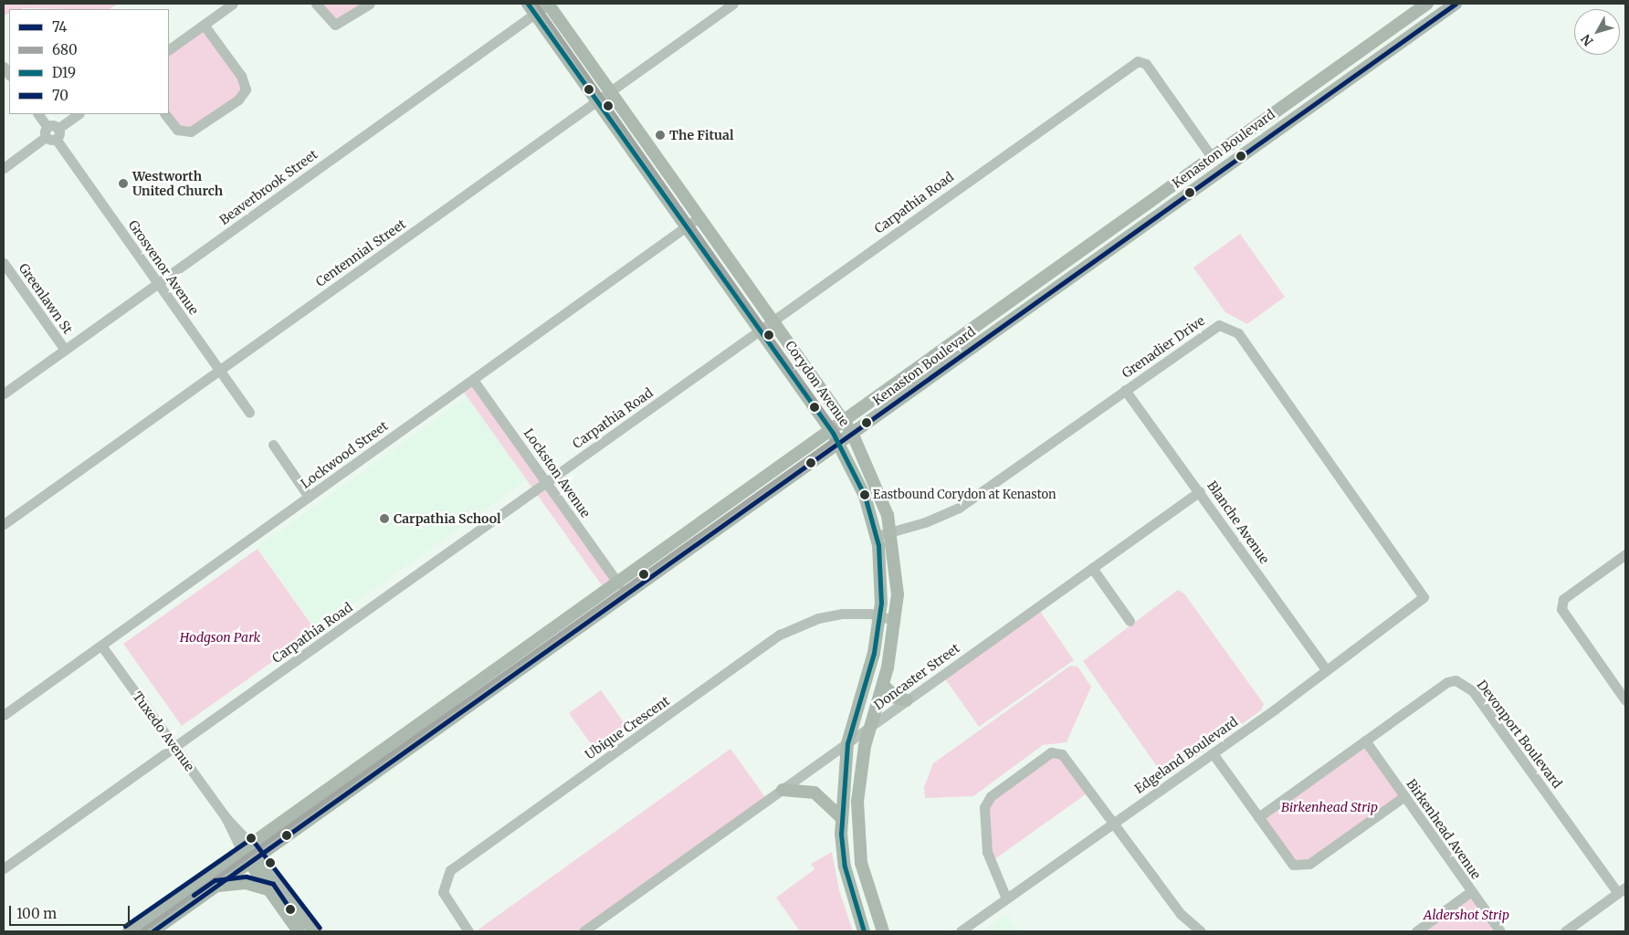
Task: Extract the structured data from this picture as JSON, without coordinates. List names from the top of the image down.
{
  "streets": {
    "main road": ["Kenaston Boulevard", "Corydon Avenue", "Tuxedo Avenue"],
    "street": [
      "Beaverbrook Street",
      "Carpathia Road",
      "Centennial Street",
      "Grosvenor Avenue",
      "Greenlawn St",
      "Grenadier Drive",
      "Lockwood Street",
      "Lockston Avenue",
      "Blanche Avenue",
      "Doncaster Street",
      "Ubique Crescent",
      "Devonport Boulevard",
      "Edgeland Boulevard",
      "Birkenhead Avenue"
    ]
  },
  "crossings": [
    ["Kenaston Boulevard", "Carpathia Road"],
    ["Kenaston Boulevard", "Corydon Avenue"],
    ["Kenaston Boulevard", "Lockston Avenue"],
    ["Kenaston Boulevard", "Tuxedo Avenue"],
    ["Beaverbrook Street", "Grosvenor Avenue"],
    ["Beaverbrook Street", "Greenlawn St"],
    ["Beaverbrook Street", "Corydon Avenue"],
    ["Carpathia Road", "Corydon Avenue"],
    ["Carpathia Road", "Lockston Avenue"],
    ["Carpathia Road", "Tuxedo Avenue"],
    ["Centennial Street", "Grosvenor Avenue"],
    ["Centennial Street", "Corydon Avenue"],
    ["Grenadier Drive", "Corydon Avenue"],
    ["Grenadier Drive", "Blanche Avenue"],
    ["Grenadier Drive", "Edgeland Boulevard"],
    ["Corydon Avenue", "Lockwood Street"],
    ["Corydon Avenue", "Doncaster Street"],
    ["Corydon Avenue", "Ubique Crescent"],
    ["Lockwood Street", "Lockston Avenue"],
    ["Lockwood Street", "Tuxedo Avenue"],
    ["Blanche Avenue", "Doncaster Street"],
    ["Blanche Avenue", "Edgeland Boulevard"],
    ["Devonport Boulevard", "Birkenhead Avenue"]
  ],
  "parks": ["Hodgson Park", "Birkenhead Strip", "Aldershot Strip"],
  "places": [
    "The Fitual",
    "Westworth United Church",
    "Eastbound Corydon at Kenaston",
    "Carpathia School"
  ],
  "lines": [
    "transit line 74",
    "transit line 680",
    "transit line D19",
    "transit line 70"
  ],
  "legend": [
    "74",
    "680",
    "D19",
    "70"
  ],
  "scale_bar": "100 m",
  "north": "bottom left"
}
